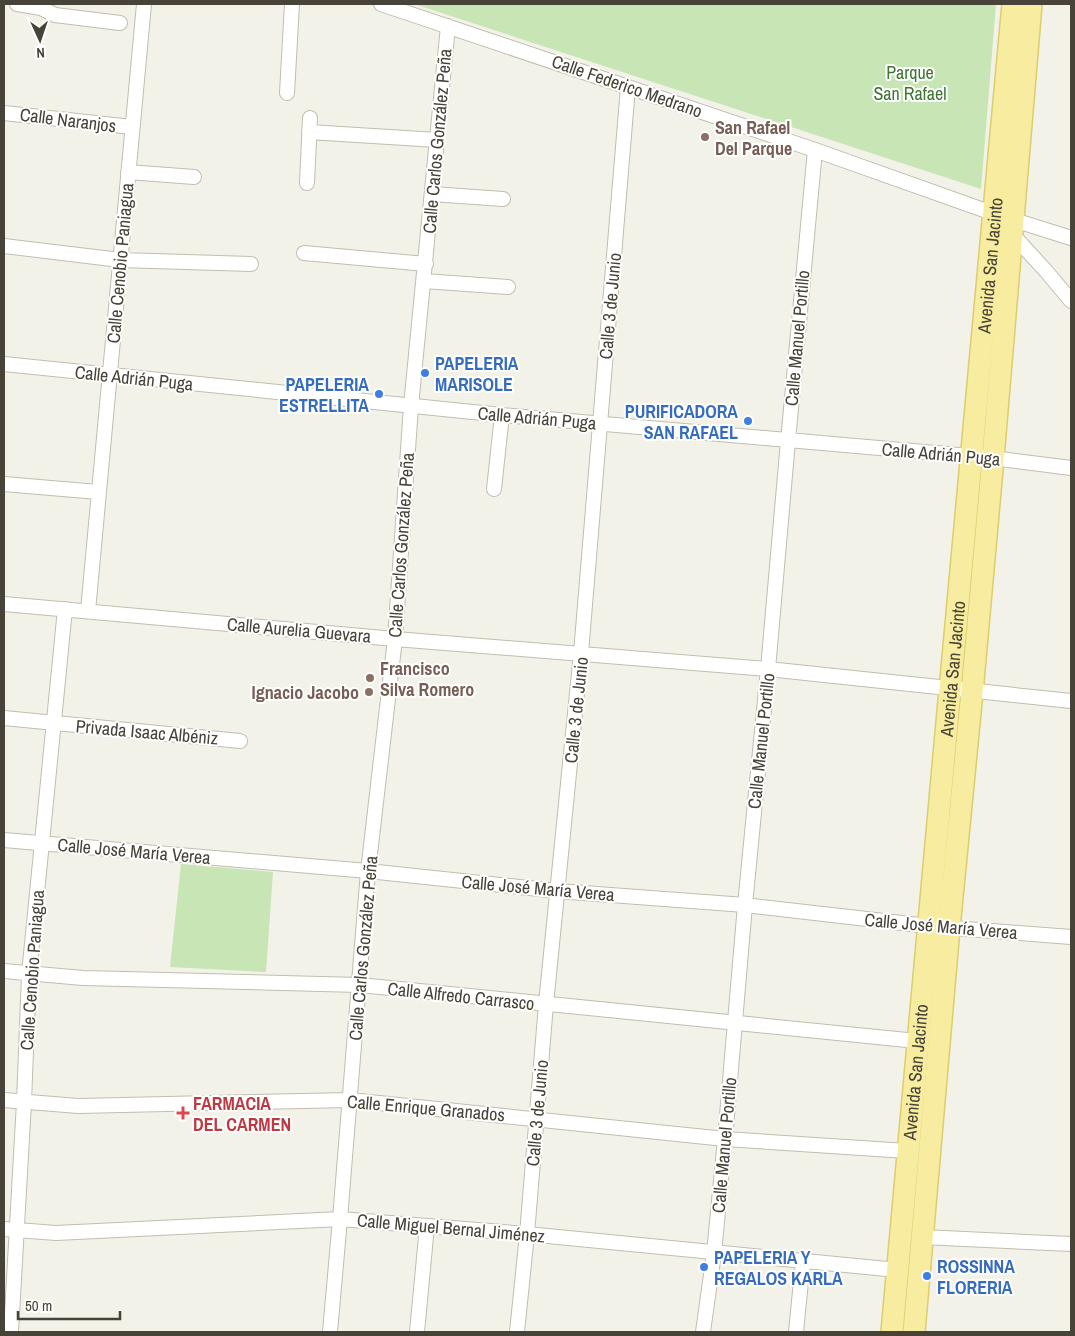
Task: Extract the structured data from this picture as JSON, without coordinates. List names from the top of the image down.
{
  "streets": {
    "main road": ["Avenida San Jacinto"],
    "street": [
      "Calle Federico Medrano",
      "Calle Naranjos",
      "Calle Carlos González Peña",
      "Calle Cenobio Paniagua",
      "Calle 3 de Junio",
      "Calle Manuel Portillo",
      "Calle Adrián Puga",
      "Calle Aurelia Guevara",
      "Privada Isaac Albéniz",
      "Calle José María Verea",
      "Calle Alfredo Carrasco",
      "Calle Enrique Granados",
      "Calle Miguel Bernal Jiménez"
    ]
  },
  "crossings": [
    ["Calle Federico Medrano", "Calle Carlos González Peña"],
    ["Calle Federico Medrano", "Avenida San Jacinto"],
    ["Calle Federico Medrano", "Calle 3 de Junio"],
    ["Calle Federico Medrano", "Calle Manuel Portillo"],
    ["Calle Naranjos", "Calle Cenobio Paniagua"],
    ["Calle Carlos González Peña", "Calle Adrián Puga"],
    ["Calle Carlos González Peña", "Calle Aurelia Guevara"],
    ["Calle Carlos González Peña", "Calle José María Verea"],
    ["Calle Carlos González Peña", "Calle Alfredo Carrasco"],
    ["Calle Carlos González Peña", "Calle Enrique Granados"],
    ["Calle Carlos González Peña", "Calle Miguel Bernal Jiménez"],
    ["Calle Cenobio Paniagua", "Calle Adrián Puga"],
    ["Calle Cenobio Paniagua", "Calle Aurelia Guevara"],
    ["Calle Cenobio Paniagua", "Privada Isaac Albéniz"],
    ["Calle Cenobio Paniagua", "Calle José María Verea"],
    ["Calle Cenobio Paniagua", "Calle Alfredo Carrasco"],
    ["Calle Cenobio Paniagua", "Calle Enrique Granados"],
    ["Calle Cenobio Paniagua", "Calle Miguel Bernal Jiménez"],
    ["Avenida San Jacinto", "Calle Adrián Puga"],
    ["Avenida San Jacinto", "Calle Aurelia Guevara"],
    ["Avenida San Jacinto", "Calle José María Verea"],
    ["Avenida San Jacinto", "Calle Alfredo Carrasco"],
    ["Avenida San Jacinto", "Calle Enrique Granados"],
    ["Avenida San Jacinto", "Calle Miguel Bernal Jiménez"],
    ["Calle 3 de Junio", "Calle Adrián Puga"],
    ["Calle 3 de Junio", "Calle Aurelia Guevara"],
    ["Calle 3 de Junio", "Calle José María Verea"],
    ["Calle 3 de Junio", "Calle Alfredo Carrasco"],
    ["Calle 3 de Junio", "Calle Enrique Granados"],
    ["Calle 3 de Junio", "Calle Miguel Bernal Jiménez"],
    ["Calle Manuel Portillo", "Calle Adrián Puga"],
    ["Calle Manuel Portillo", "Calle Aurelia Guevara"],
    ["Calle Manuel Portillo", "Calle José María Verea"],
    ["Calle Manuel Portillo", "Calle Alfredo Carrasco"],
    ["Calle Manuel Portillo", "Calle Enrique Granados"],
    ["Calle Manuel Portillo", "Calle Miguel Bernal Jiménez"]
  ],
  "parks": ["Parque San Rafael"],
  "places": {
    "other": [
      "San Rafael Del Parque",
      "PAPELERIA MARISOLE",
      "PAPELERIA ESTRELLITA",
      "PURIFICADORA SAN RAFAEL",
      "Francisco Silva Romero",
      "Ignacio Jacobo",
      "PAPELERIA Y REGALOS KARLA",
      "ROSSINNA FLORERIA"
    ],
    "health": ["FARMACIA DEL CARMEN"]
  },
  "scale_bar": "50 m",
  "north": "bottom"
}
